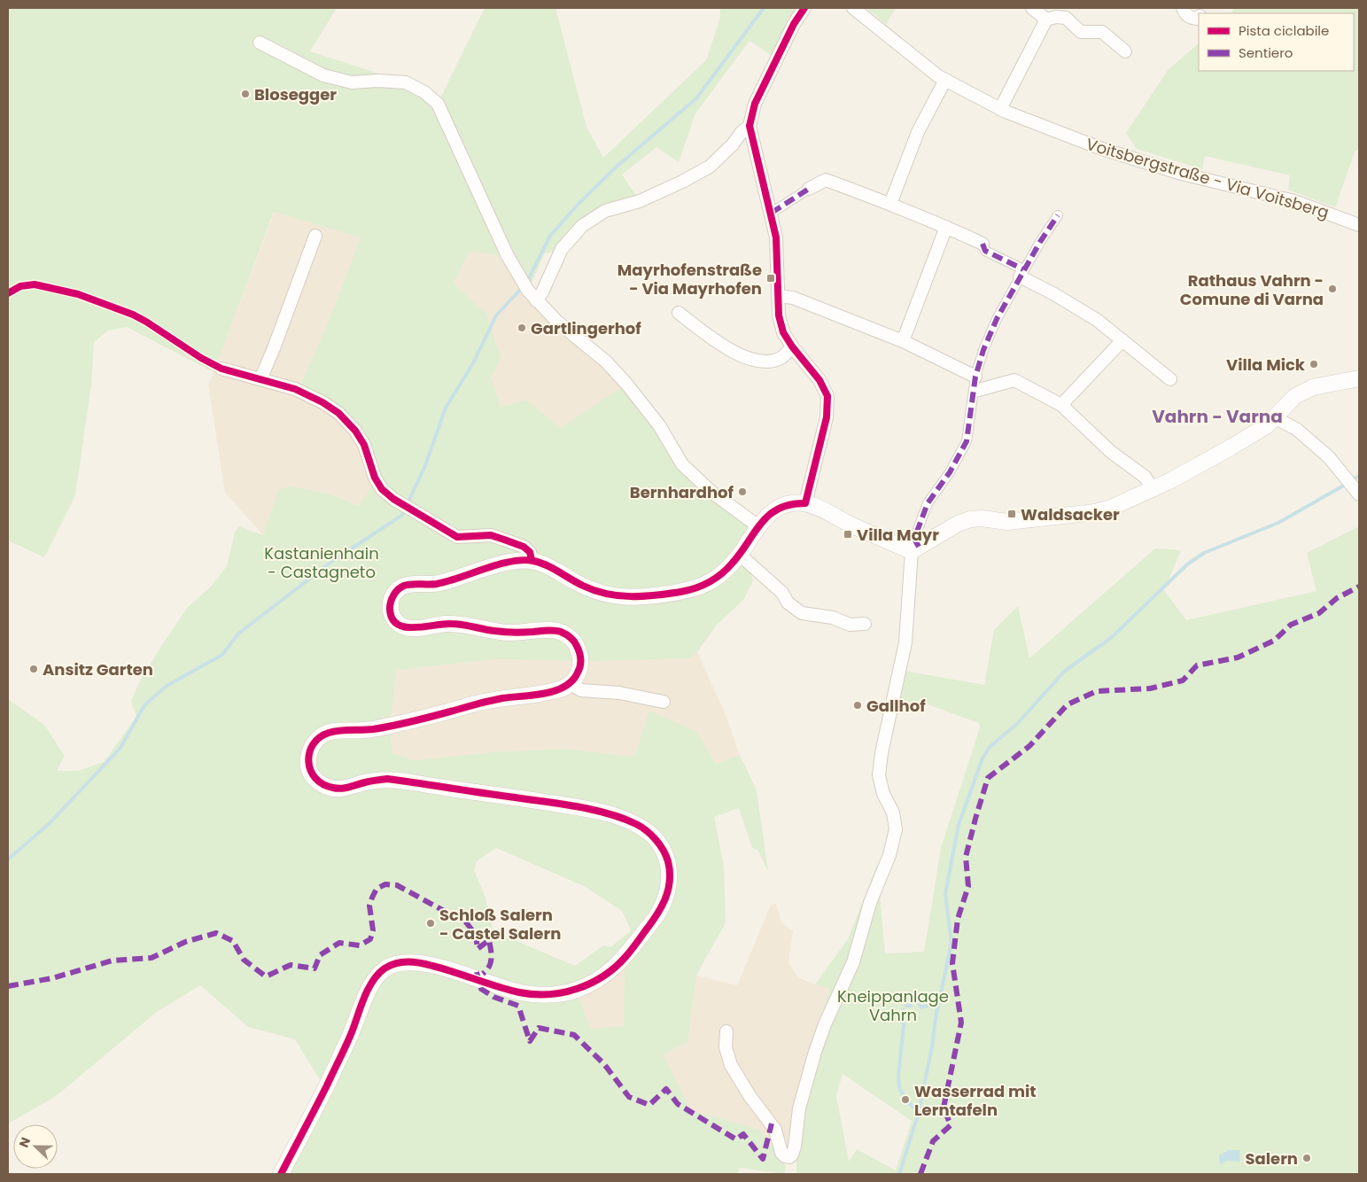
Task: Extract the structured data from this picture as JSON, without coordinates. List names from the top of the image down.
{
  "streets": {
    "street": ["Voitsbergstraße - Via Voitsberg"]
  },
  "districts": ["Vahrn - Varna"],
  "parks": ["Kastanienhain - Castagneto", "Kneippanlage Vahrn"],
  "places": {
    "other": [
      "Blosegger",
      "Rathaus Vahrn - Comune di Varna",
      "Gartlingerhof",
      "Villa Mick",
      "Bernhardhof",
      "Ansitz Garten",
      "Gallhof",
      "Schloß Salern - Castel Salern",
      "Wasserrad mit Lerntafeln",
      "Salern"
    ],
    "transit": ["Mayrhofenstraße - Via Mayrhofen", "Waldsacker", "Villa Mayr"]
  },
  "legend": ["Pista ciclabile", "Sentiero"],
  "north": "left"
}
